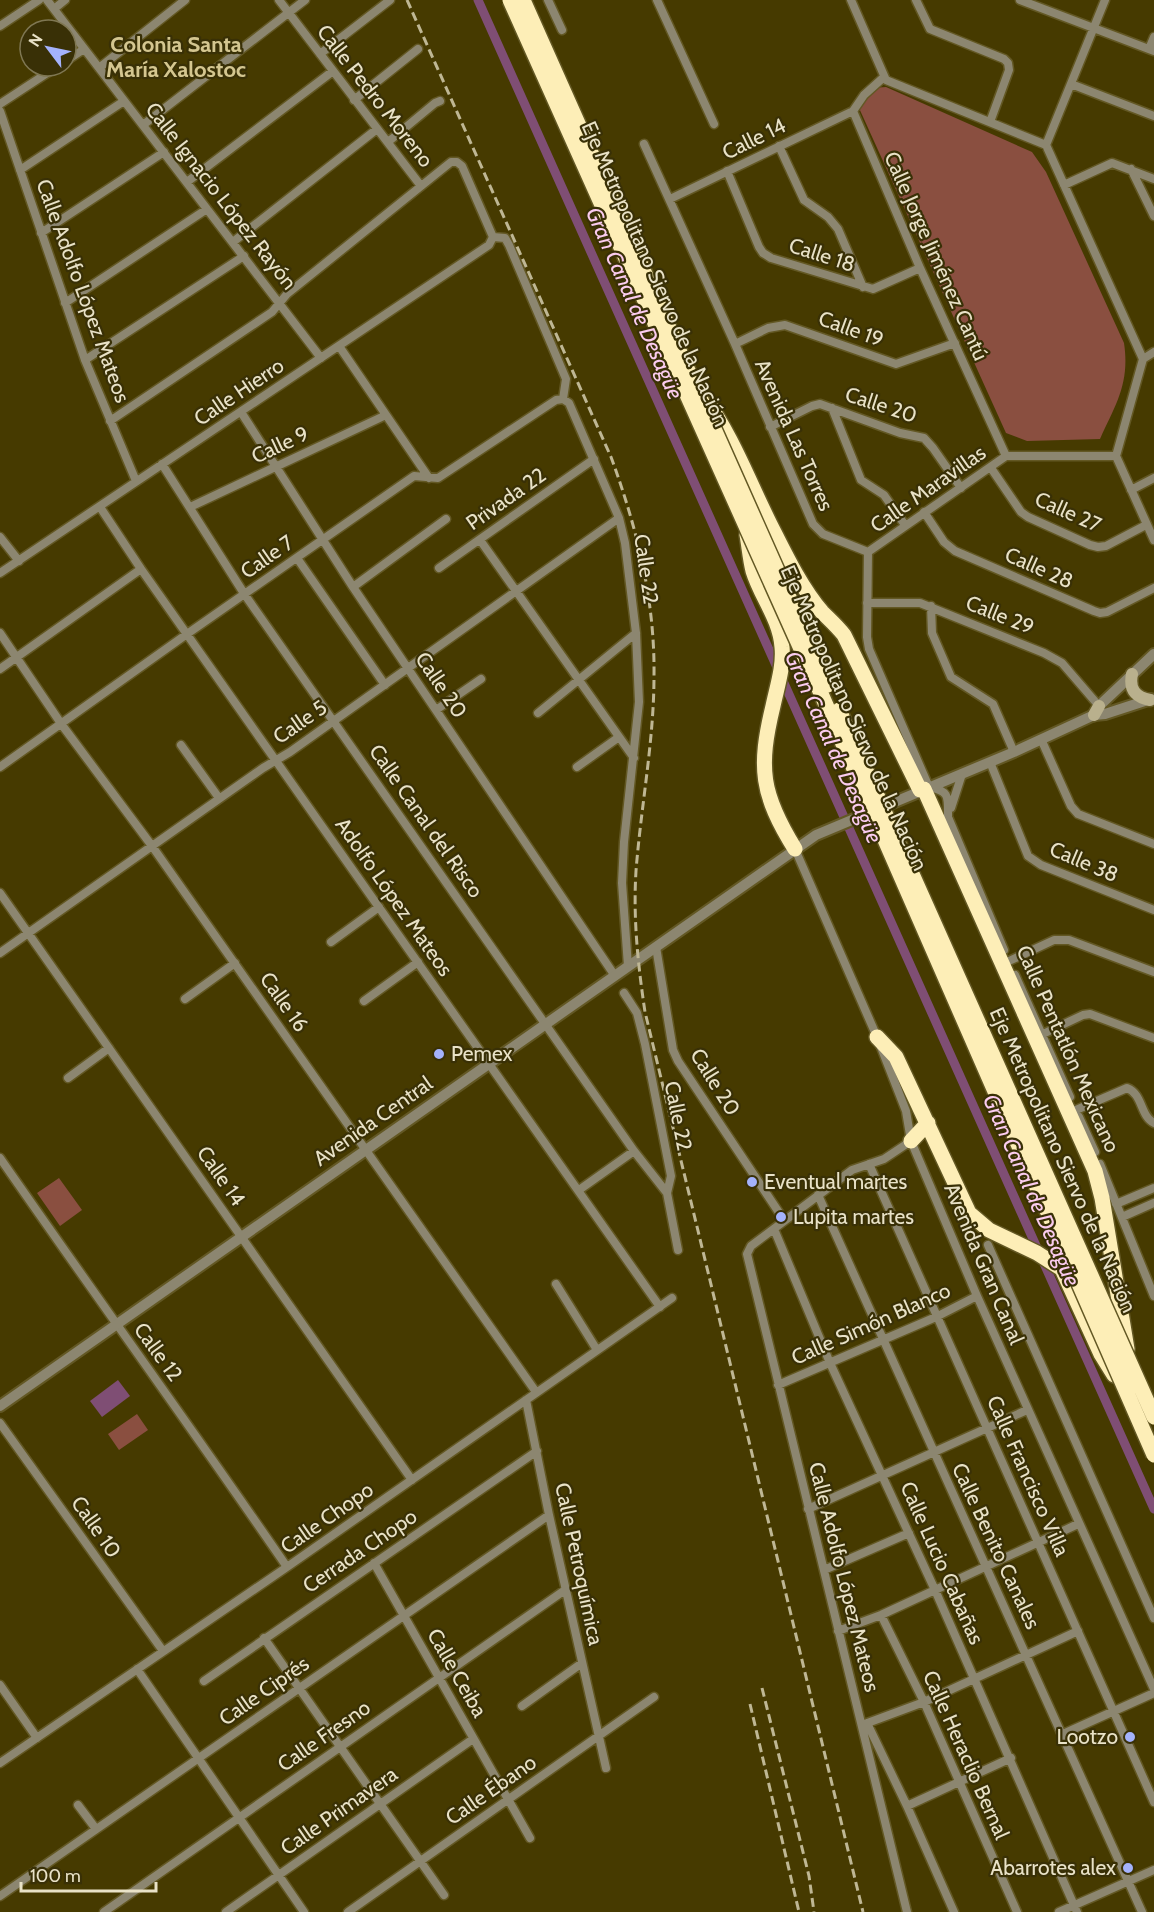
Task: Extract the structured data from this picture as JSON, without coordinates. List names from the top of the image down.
{
  "streets": {
    "highway": ["Eje Metropolitano Siervo de la Nación"],
    "street": [
      "Calle Pedro Moreno",
      "Calle 14",
      "Calle Ignacio López Rayón",
      "Calle 18",
      "Calle Jorge Jiménez Cantú",
      "Calle Adolfo López Mateos",
      "Calle 19",
      "Calle Hierro",
      "Calle 20",
      "Avenida Las Torres",
      "Calle 9",
      "Calle Maravillas",
      "Privada 22",
      "Calle 27",
      "Calle 7",
      "Calle 28",
      "Calle 22",
      "Calle 29",
      "Calle 5",
      "Calle Canal del Risco",
      "Calle 38",
      "Adolfo López Mateos",
      "Calle 16",
      "Calle Pentatlón Mexicano",
      "Avenida Central",
      "Avenida Gran Canal",
      "Calle Simón Blanco",
      "Calle 12",
      "Calle Francisco Villa",
      "Calle Chopo",
      "Calle 10",
      "Calle Benito Canales",
      "Cerrada Chopo",
      "Calle Lucio Cabañas",
      "Calle Petroquímica",
      "Calle Ceiba",
      "Calle Ciprés",
      "Calle Fresno",
      "Calle Heraclio Bernal",
      "Calle Ébano",
      "Calle Primavera"
    ]
  },
  "crossings": [
    ["Calle 14", "Calle 18"],
    ["Calle 14", "Calle Jorge Jiménez Cantú"],
    ["Calle 14", "Avenida Las Torres"],
    ["Calle 14", "Calle 5"],
    ["Calle 14", "Avenida Central"],
    ["Calle 14", "Calle Chopo"],
    ["Calle Ignacio López Rayón", "Calle Hierro"],
    ["Calle 18", "Calle Jorge Jiménez Cantú"],
    ["Calle Jorge Jiménez Cantú", "Calle 19"],
    ["Calle Jorge Jiménez Cantú", "Calle Maravillas"],
    ["Calle Adolfo López Mateos", "Calle Hierro"],
    ["Calle Adolfo López Mateos", "Calle Simón Blanco"],
    ["Calle Adolfo López Mateos", "Calle Lucio Cabañas"],
    ["Calle 19", "Avenida Las Torres"],
    ["Calle Hierro", "Calle 20"],
    ["Calle Hierro", "Calle Canal del Risco"],
    ["Calle Hierro", "Adolfo López Mateos"],
    ["Calle 20", "Avenida Las Torres"],
    ["Calle 20", "Calle 9"],
    ["Calle 20", "Calle Maravillas"],
    ["Calle 20", "Calle 7"],
    ["Calle 20", "Calle 5"],
    ["Calle 20", "Avenida Central"],
    ["Avenida Las Torres", "Calle Maravillas"],
    ["Calle 9", "Calle Canal del Risco"],
    ["Calle Maravillas", "Calle 27"],
    ["Calle Maravillas", "Calle 28"],
    ["Privada 22", "Calle 22"],
    ["Calle 7", "Calle 22"],
    ["Calle 7", "Calle Canal del Risco"],
    ["Calle 7", "Adolfo López Mateos"],
    ["Calle 7", "Calle 16"],
    ["Calle 22", "Calle 5"],
    ["Calle 22", "Calle Canal del Risco"],
    ["Calle 22", "Avenida Central"],
    ["Calle 29", "Avenida Central"],
    ["Calle 5", "Calle Canal del Risco"],
    ["Calle 5", "Adolfo López Mateos"],
    ["Calle 5", "Calle 16"],
    ["Calle Canal del Risco", "Avenida Central"],
    ["Calle 38", "Avenida Central"],
    ["Adolfo López Mateos", "Avenida Central"],
    ["Adolfo López Mateos", "Calle Chopo"],
    ["Calle 16", "Avenida Central"],
    ["Calle 16", "Calle Chopo"],
    ["Calle Pentatlón Mexicano", "Avenida Central"],
    ["Avenida Central", "Avenida Gran Canal"],
    ["Avenida Central", "Calle 12"],
    ["Avenida Gran Canal", "Calle Simón Blanco"],
    ["Calle Simón Blanco", "Calle Francisco Villa"],
    ["Calle Simón Blanco", "Calle Benito Canales"],
    ["Calle Simón Blanco", "Calle Lucio Cabañas"],
    ["Calle 12", "Calle Chopo"],
    ["Calle Chopo", "Calle 10"],
    ["Calle Chopo", "Calle Petroquímica"],
    ["Cerrada Chopo", "Calle Petroquímica"],
    ["Cerrada Chopo", "Calle Ceiba"],
    ["Calle Petroquímica", "Calle Ciprés"],
    ["Calle Petroquímica", "Calle Fresno"],
    ["Calle Petroquímica", "Calle Ébano"],
    ["Calle Ceiba", "Calle Ciprés"],
    ["Calle Ceiba", "Calle Fresno"],
    ["Calle Ceiba", "Calle Ébano"],
    ["Calle Ceiba", "Calle Primavera"]
  ],
  "districts": ["Colonia Santa María Xalostoc"],
  "water": ["Gran Canal de Desagüe"],
  "places": [
    "Pemex",
    "Eventual martes",
    "Lupita martes",
    "Lootzo",
    "Abarrotes alex"
  ],
  "scale_bar": "100 m",
  "north": "top left"
}
